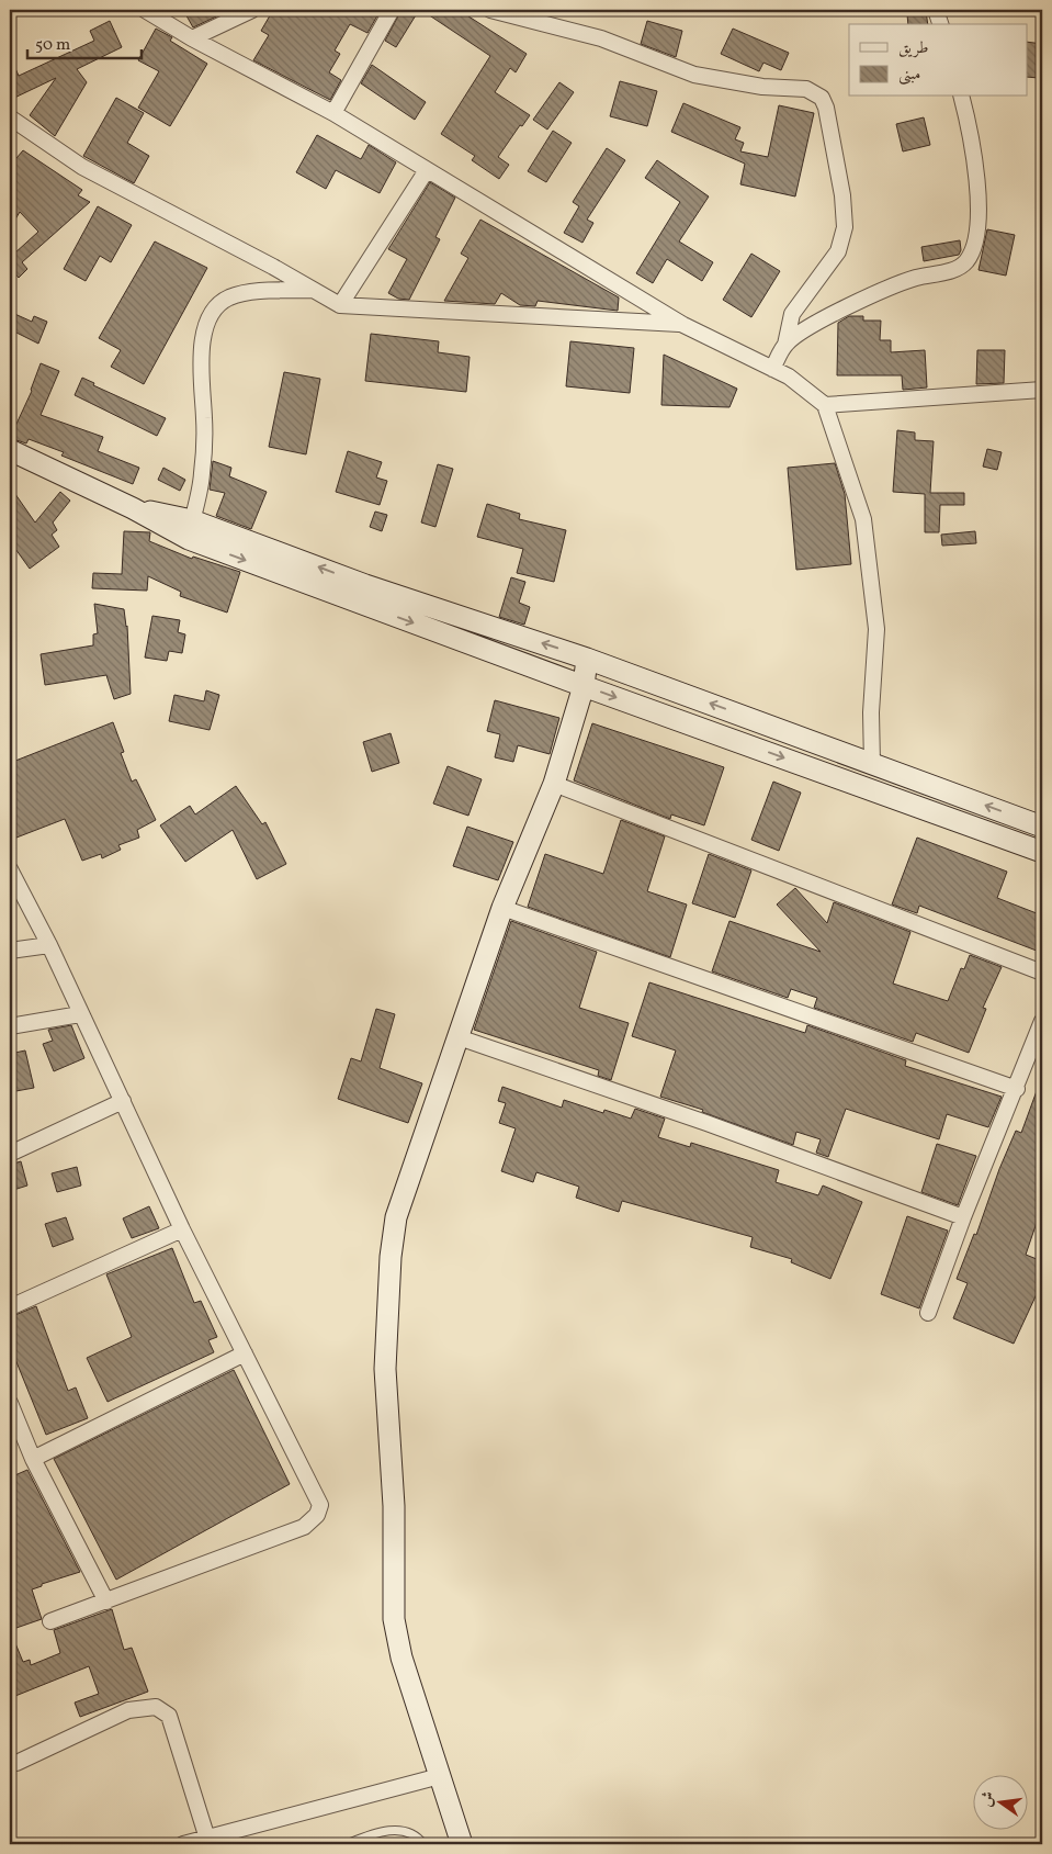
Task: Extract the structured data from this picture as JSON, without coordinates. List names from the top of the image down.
{
  "legend": ["طريق", "مبنى"],
  "scale_bar": "50 m",
  "north": "left"
}
